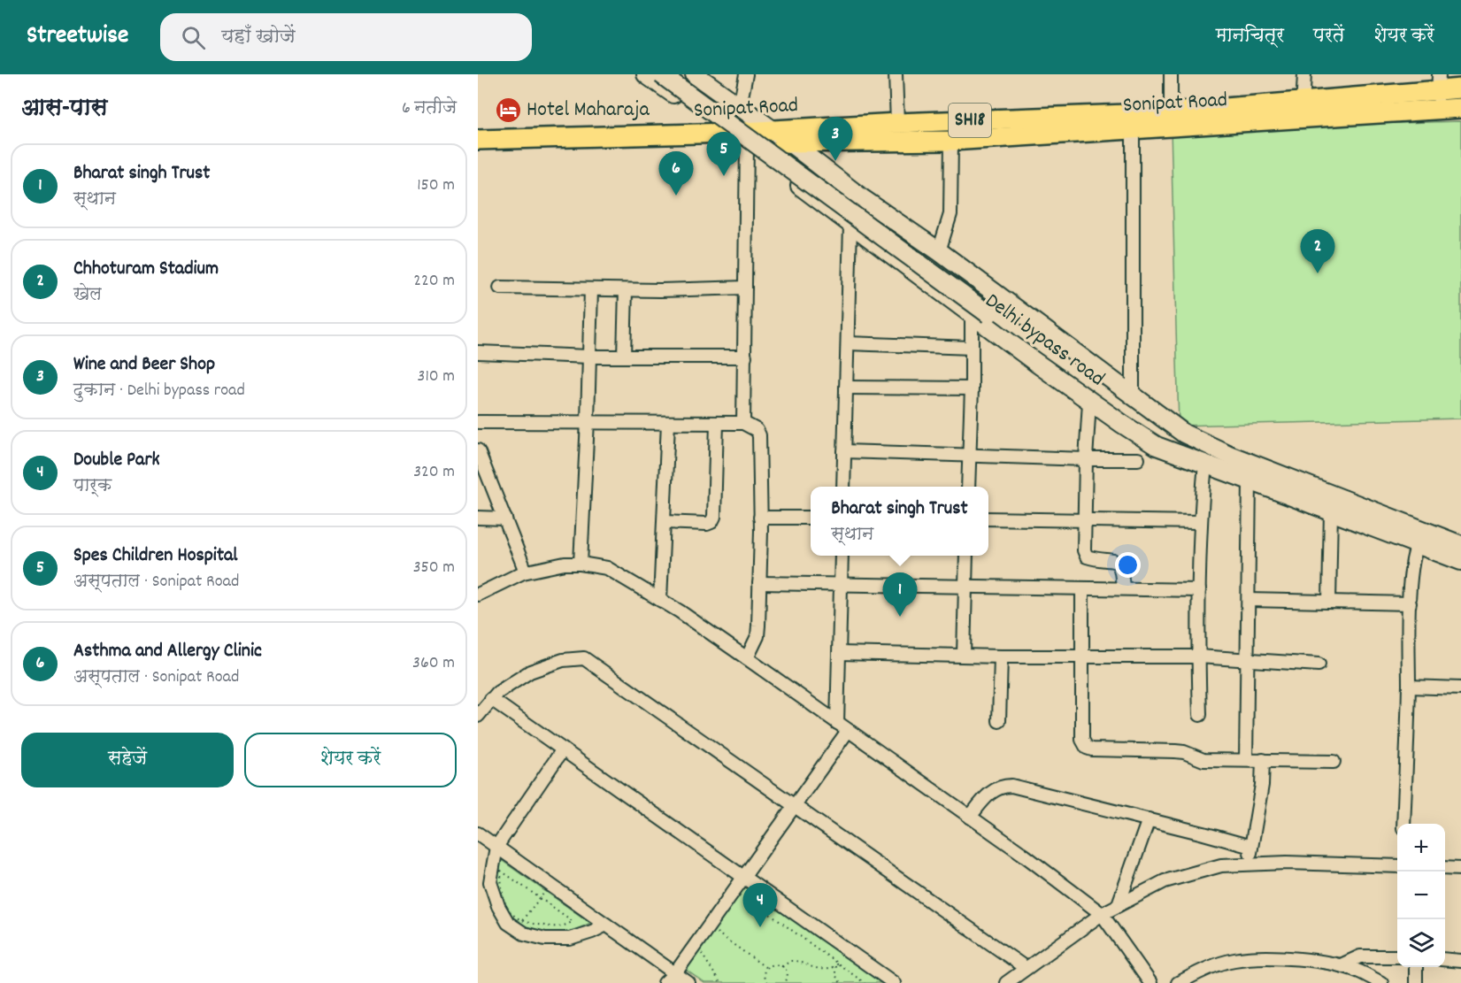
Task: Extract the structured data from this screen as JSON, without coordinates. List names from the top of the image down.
{
  "streets": {
    "main road": ["Sonipat Road", "SH18", "Delhi bypass road"]
  },
  "crossings": [
    ["Sonipat Road", "Delhi bypass road"]
  ],
  "places": {
    "hotel": ["Hotel Maharaja"]
  },
  "page": {
    "header": "Streetwise",
    "search": "यहाँ खोजें",
    "nav": ["मानचित्र", "परतें", "शेयर करें"],
    "heading": ["आस-पास", "6 नतीजे"],
    "pins": [
      "3",
      "5",
      "6",
      "2",
      "1",
      "4"
    ],
    "list": [
      {
        "mark": "1",
        "name": "Bharat singh Trust",
        "note": "स्थान",
        "value": "150 m"
      },
      {
        "mark": "2",
        "name": "Chhoturam Stadium",
        "note": "खेल",
        "value": "220 m"
      },
      {
        "mark": "3",
        "name": "Wine and Beer Shop",
        "note": "दुकान · Delhi bypass road",
        "value": "310 m"
      },
      {
        "mark": "4",
        "name": "Double Park",
        "note": "पार्क",
        "value": "320 m"
      },
      {
        "mark": "5",
        "name": "Spes Children Hospital",
        "note": "अस्पताल · Sonipat Road",
        "value": "350 m"
      },
      {
        "mark": "6",
        "name": "Asthma and Allergy Clinic",
        "note": "अस्पताल · Sonipat Road",
        "value": "360 m"
      }
    ],
    "popup": ["Bharat singh Trust", "स्थान"],
    "buttons": ["सहेजें", "शेयर करें"],
    "map_buttons": ["+", "−"]
  }
}
